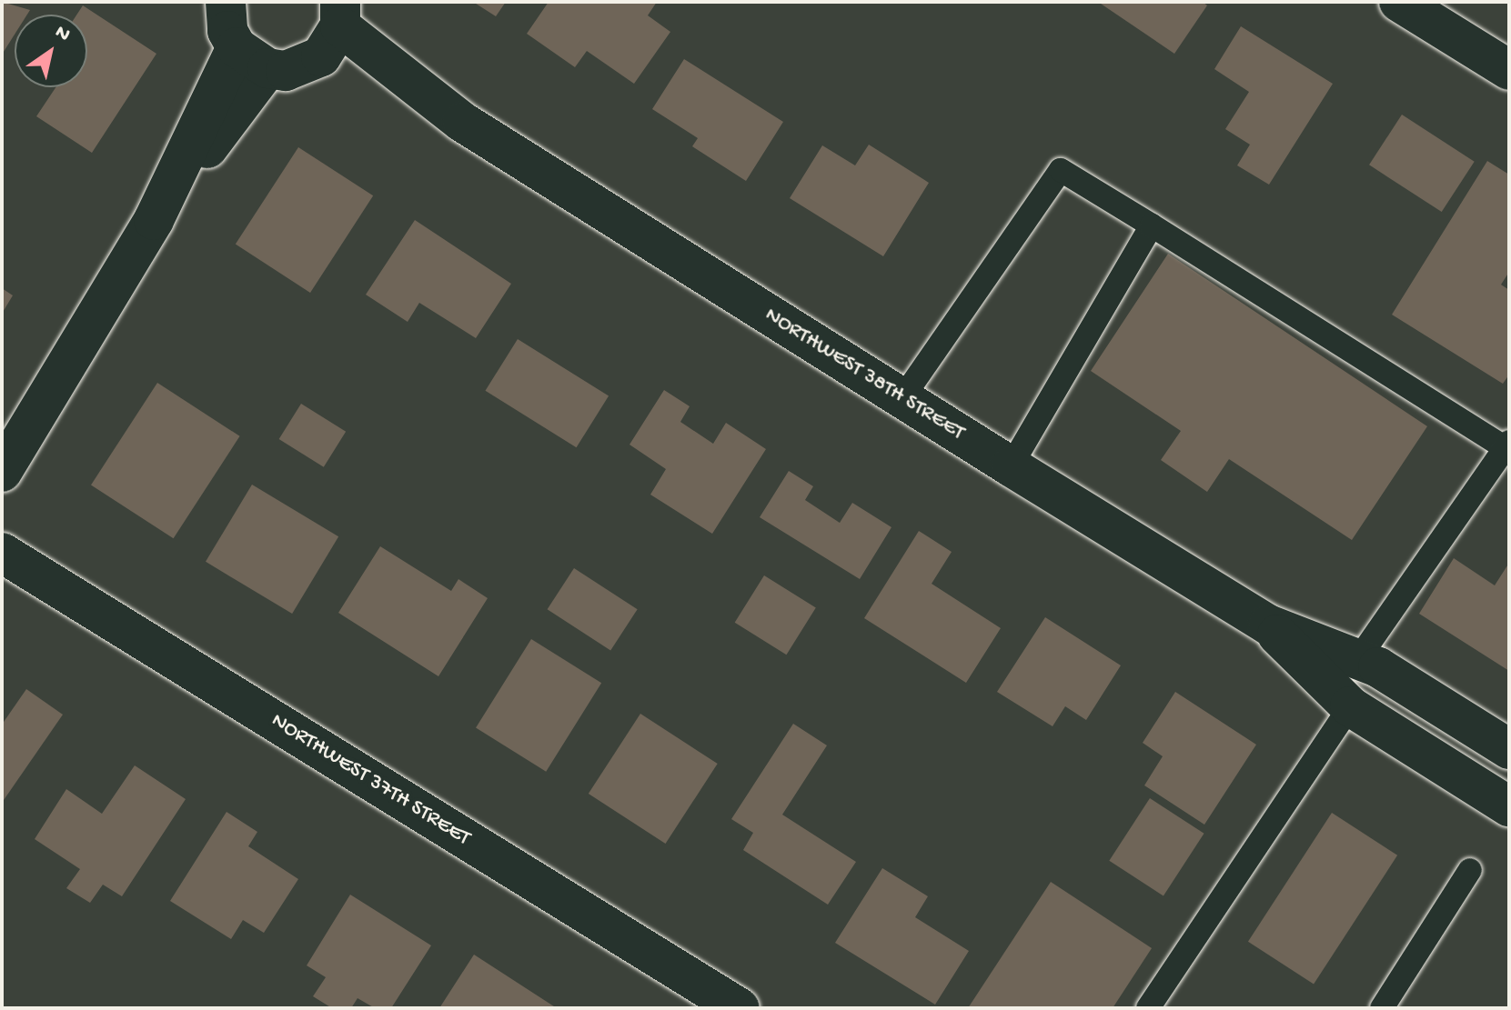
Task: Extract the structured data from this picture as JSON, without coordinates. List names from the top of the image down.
{
  "streets": {
    "street": ["NORTHWEST 38TH STREET", "NORTHWEST 37TH STREET"]
  },
  "north": "top right"
}
